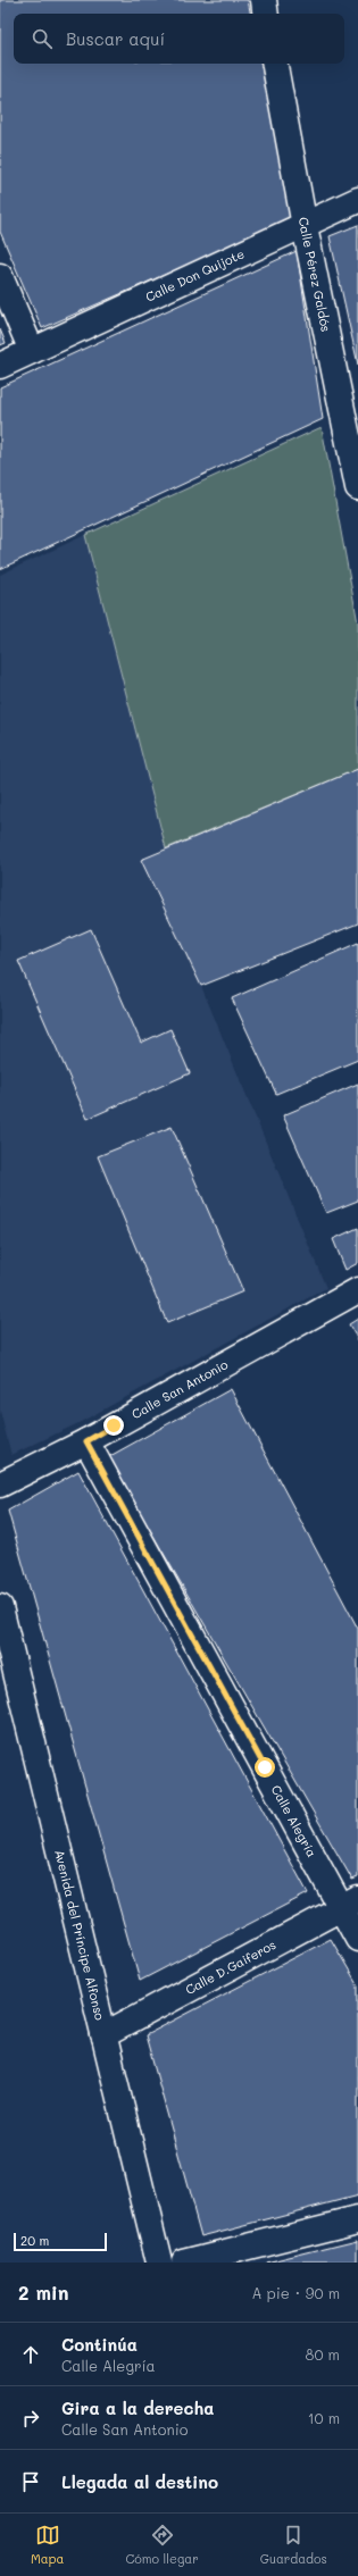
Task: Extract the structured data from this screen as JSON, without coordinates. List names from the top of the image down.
{
  "streets": {
    "street": [
      "Calle Pérez Galdós",
      "Calle Don Quijote",
      "Calle San Antonio",
      "Calle Alegría",
      "Avenida del Príncipe Alfonso",
      "Calle D.Gaiferos"
    ]
  },
  "crossings": [
    ["Calle Pérez Galdós", "Calle Don Quijote"],
    ["Calle San Antonio", "Calle Alegría"],
    ["Calle Alegría", "Calle D.Gaiferos"],
    ["Avenida del Príncipe Alfonso", "Calle D.Gaiferos"]
  ],
  "scale_bar": "20 m",
  "page": {
    "search": "Buscar aquí",
    "scale": "20 m",
    "heading": ["2 min", "A pie · 90 m"],
    "list": [
      ["Continúa", "Calle Alegría", "80 m"],
      ["Gira a la derecha", "Calle San Antonio", "10 m"],
      "Llegada al destino"
    ],
    "nav": ["Mapa", "Cómo llegar", "Guardados"]
  }
}
